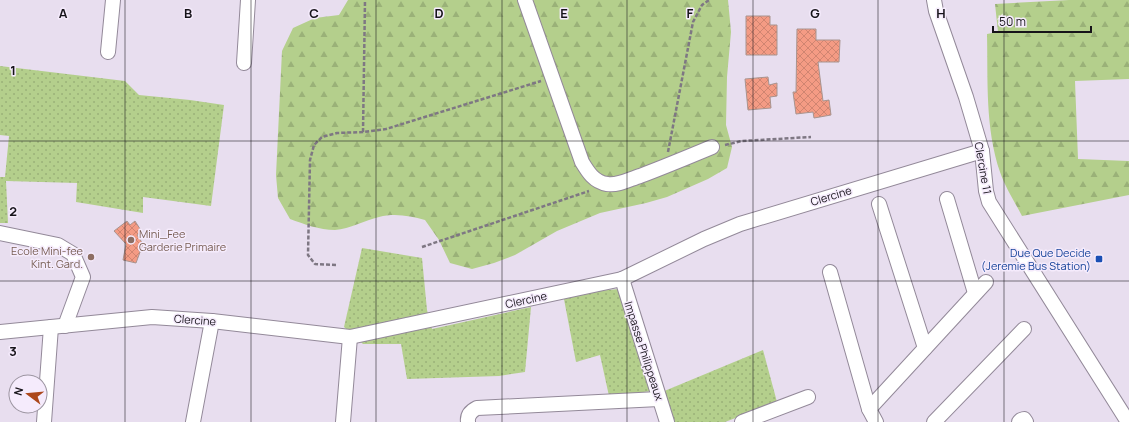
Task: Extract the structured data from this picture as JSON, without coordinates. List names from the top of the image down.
{
  "streets": {
    "street": ["Clercine 11", "Clercine", "Impasse Philippeaux"]
  },
  "crossings": [
    ["Clercine 11", "Clercine"],
    ["Clercine", "Impasse Philippeaux"]
  ],
  "places": {
    "other": ["Mini_Fee Garderie Primaire", "Ecole Mini-fee Kint. Gard."],
    "transit": ["Due Que Decide (Jeremie Bus Station)"]
  },
  "scale_bar": "50 m",
  "north": "left",
  "grid": {
    "columns": [
      "A",
      "B",
      "C",
      "D",
      "E",
      "F",
      "G",
      "H"
    ],
    "rows": ["1", "2", "3"]
  }
}
